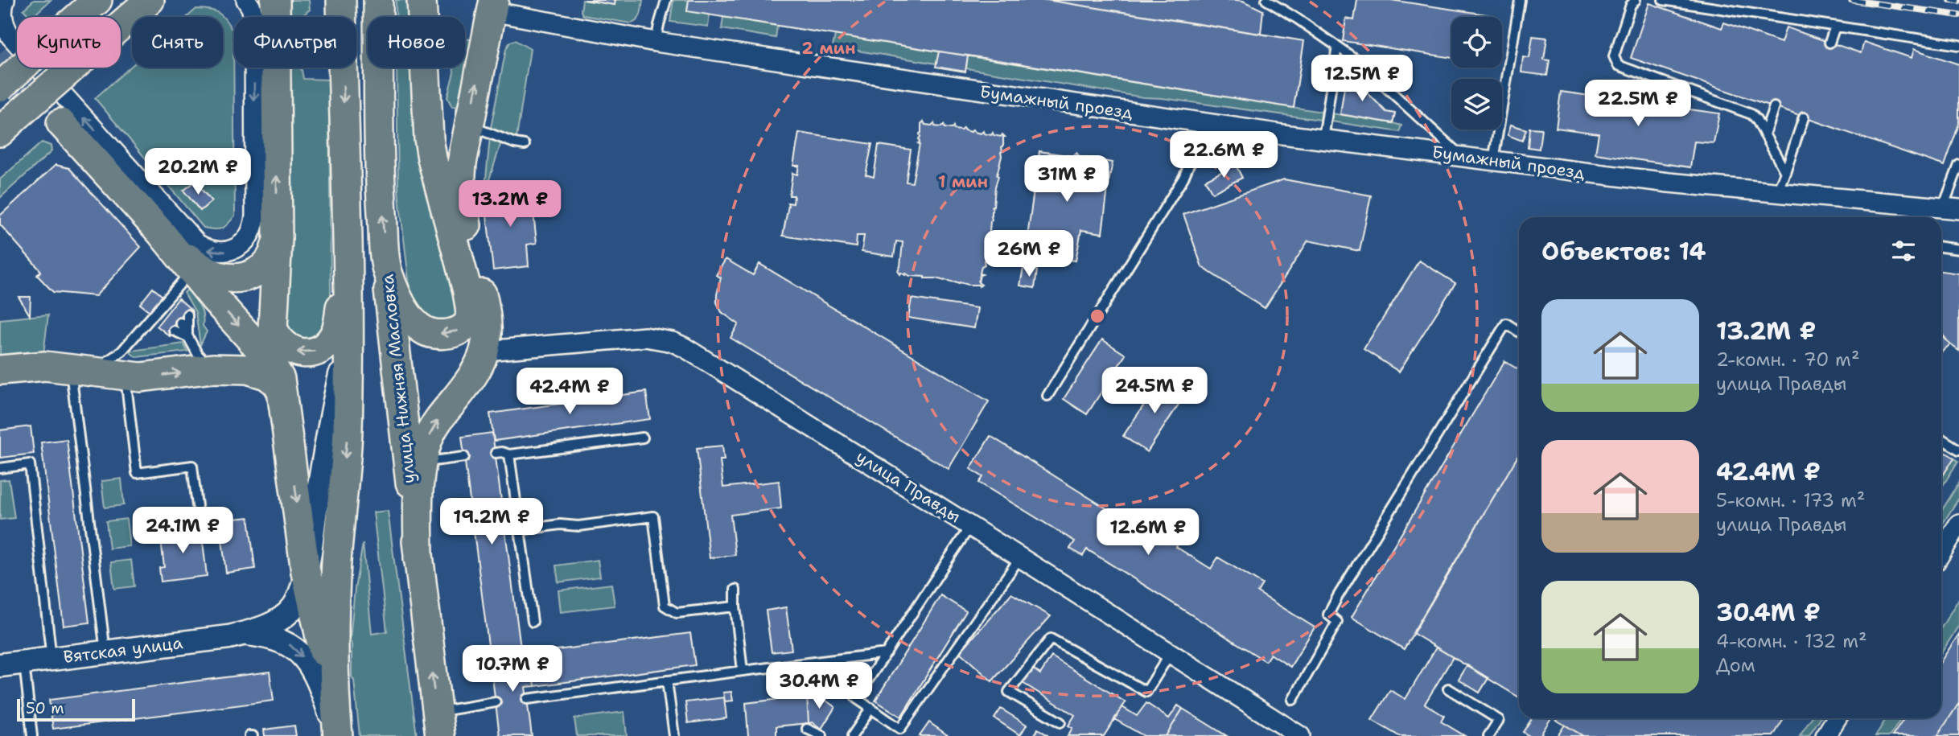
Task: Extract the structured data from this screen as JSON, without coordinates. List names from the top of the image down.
{
  "streets": {
    "main road": ["улица Нижняя Масловка"],
    "street": ["Бумажный проезд", "улица Правды", "Вятская улица"]
  },
  "scale_bar": "50 m",
  "page": {
    "chip": [
      "Купить",
      "Снять",
      "Фильтры",
      "Новое"
    ],
    "price": [
      "12.5M ₽",
      "22.5M ₽",
      "22.6M ₽",
      "20.2M ₽",
      "31M ₽",
      "13.2M ₽",
      "26M ₽",
      "24.5M ₽",
      "42.4M ₽",
      "19.2M ₽",
      "24.1M ₽",
      "12.6M ₽",
      "10.7M ₽",
      "30.4M ₽"
    ],
    "heading": "Объектов: 14",
    "list": [
      {
        "name": "13.2M ₽",
        "note": "2-комн. · 70 m² · улица Правды"
      },
      {
        "name": "42.4M ₽",
        "note": "5-комн. · 173 m² · улица Правды"
      },
      {
        "name": "30.4M ₽",
        "note": "4-комн. · 132 m² · Дом"
      }
    ],
    "scale": "50 m"
  },
  "rings": ["2 мин", "1 мин"]
}
